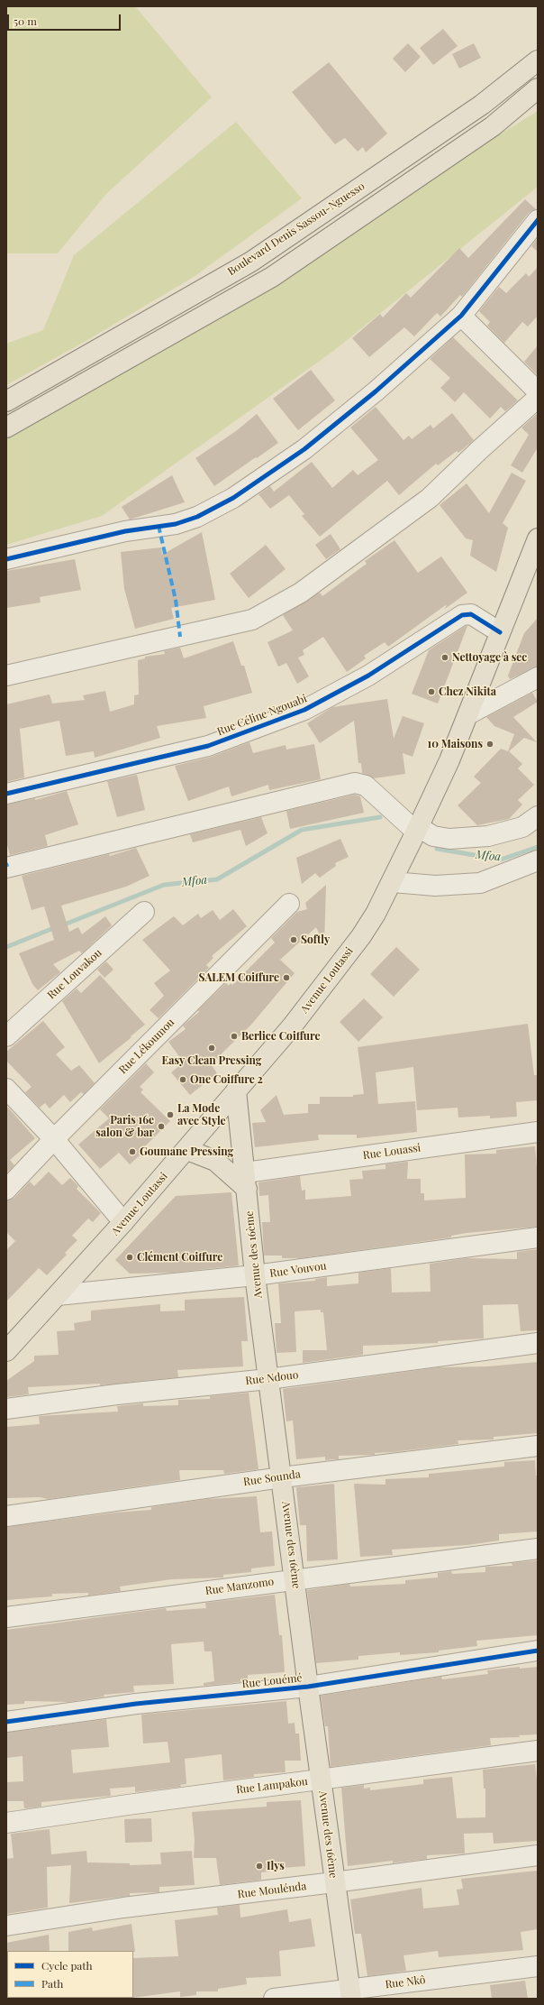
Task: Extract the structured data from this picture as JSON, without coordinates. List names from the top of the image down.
{
  "streets": {
    "main road": ["Boulevard Denis Sassou-Nguesso", "Avenue Loutassi", "Avenue des 16ème"],
    "street": [
      "Rue Céline Ngouabi",
      "Rue Louvakou",
      "Rue Lékoumou",
      "Rue Louassi",
      "Rue Vouvou",
      "Rue Ndouo",
      "Rue Sounda",
      "Rue Manzomo",
      "Rue Louémé",
      "Rue Lampakou",
      "Rue Moulénda",
      "Rue Nkô"
    ]
  },
  "crossings": [
    ["Rue Céline Ngouabi", "Avenue Loutassi"],
    ["Avenue Loutassi", "Avenue des 16ème"],
    ["Avenue Loutassi", "Rue Vouvou"],
    ["Rue Louassi", "Avenue des 16ème"],
    ["Avenue des 16ème", "Rue Vouvou"],
    ["Avenue des 16ème", "Rue Ndouo"],
    ["Avenue des 16ème", "Rue Sounda"],
    ["Avenue des 16ème", "Rue Manzomo"],
    ["Avenue des 16ème", "Rue Louémé"],
    ["Avenue des 16ème", "Rue Lampakou"],
    ["Avenue des 16ème", "Rue Moulénda"],
    ["Avenue des 16ème", "Rue Nkô"]
  ],
  "water": ["Mfoa"],
  "places": [
    "Nettoyage à sec",
    "Chez Nikita",
    "10 Maisons",
    "Softly",
    "SALEM Coiffure",
    "Berlice Coiffure",
    "Easy Clean Pressing",
    "One Coiffure 2",
    "La Mode avec Style",
    "Paris 16e salon & bar",
    "Goumane Pressing",
    "Clément Coiffure",
    "Ilys"
  ],
  "legend": ["Cycle path", "Path"],
  "scale_bar": "50 m"
}
